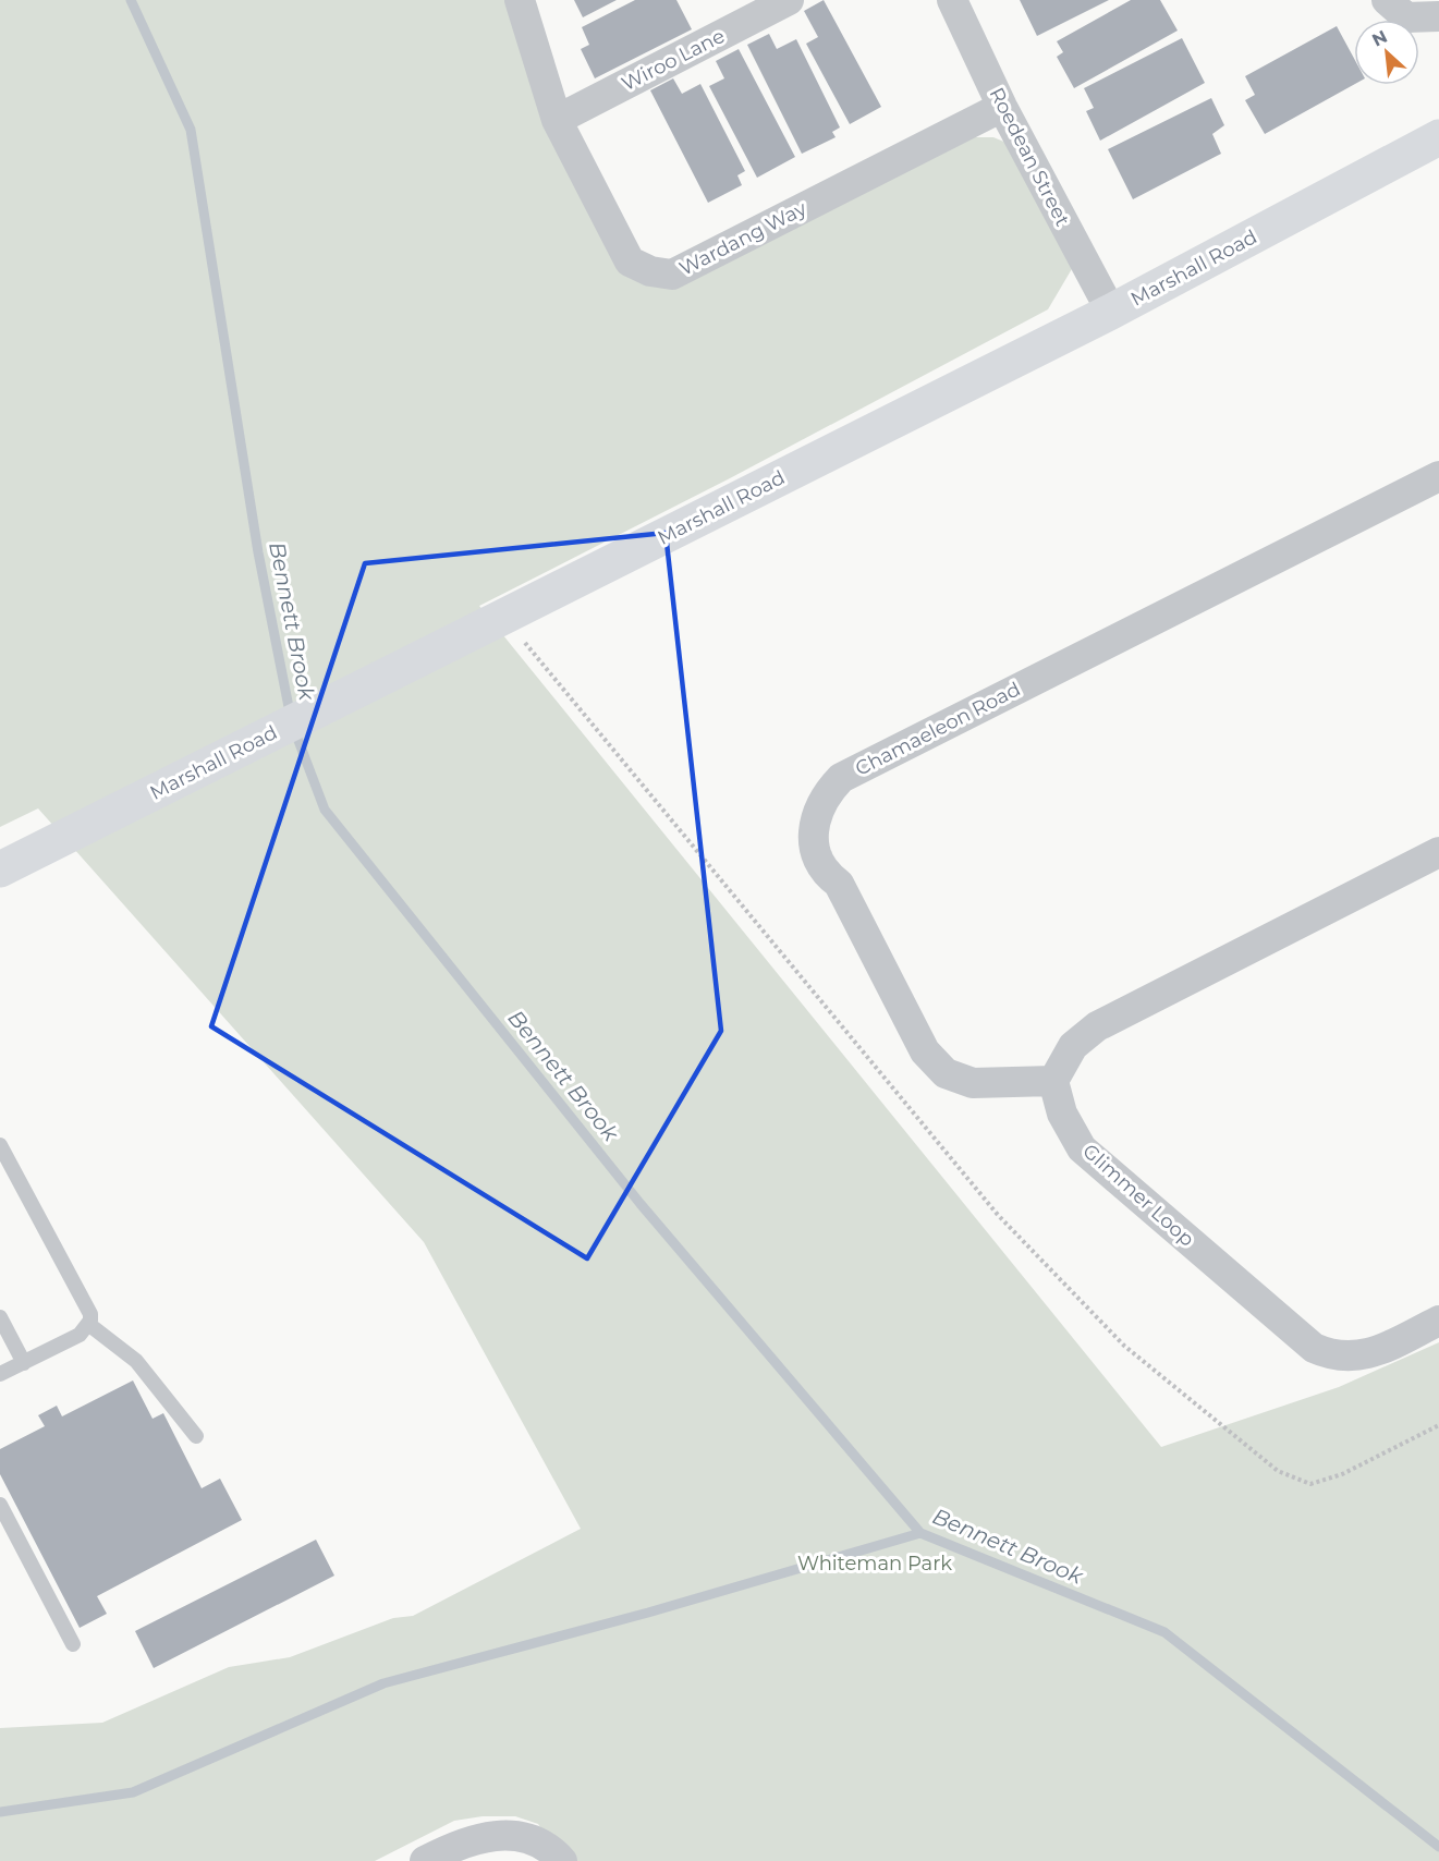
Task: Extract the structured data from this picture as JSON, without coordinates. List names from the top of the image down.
{
  "streets": {
    "main road": ["Marshall Road"],
    "street": [
      "Wiroo Lane",
      "Roedean Street",
      "Wardang Way",
      "Chamaeleon Road",
      "Glimmer Loop"
    ]
  },
  "crossings": [
    ["Wiroo Lane", "Wardang Way"],
    ["Roedean Street", "Wardang Way"],
    ["Roedean Street", "Marshall Road"],
    ["Chamaeleon Road", "Glimmer Loop"]
  ],
  "water": ["Bennett Brook"],
  "parks": ["Whiteman Park"],
  "north": "top left"
}
